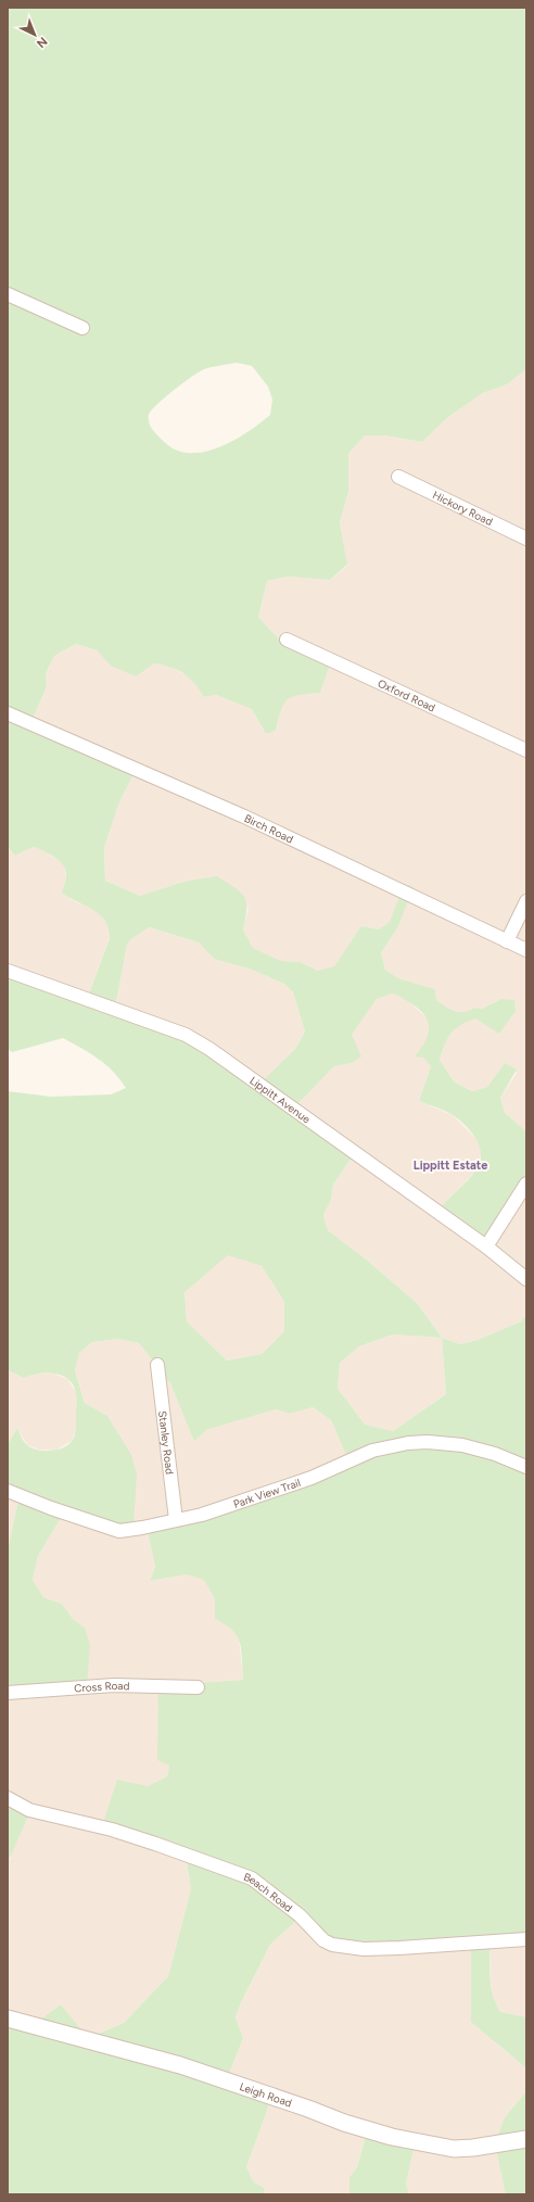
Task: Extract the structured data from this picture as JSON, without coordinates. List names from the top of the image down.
{
  "streets": {
    "street": [
      "Hickory Road",
      "Oxford Road",
      "Birch Road",
      "Lippitt Avenue",
      "Stanley Road",
      "Park View Trail",
      "Cross Road",
      "Beach Road",
      "Leigh Road"
    ]
  },
  "crossings": [
    ["Stanley Road", "Park View Trail"]
  ],
  "districts": ["Lippitt Estate"],
  "north": "bottom right"
}
